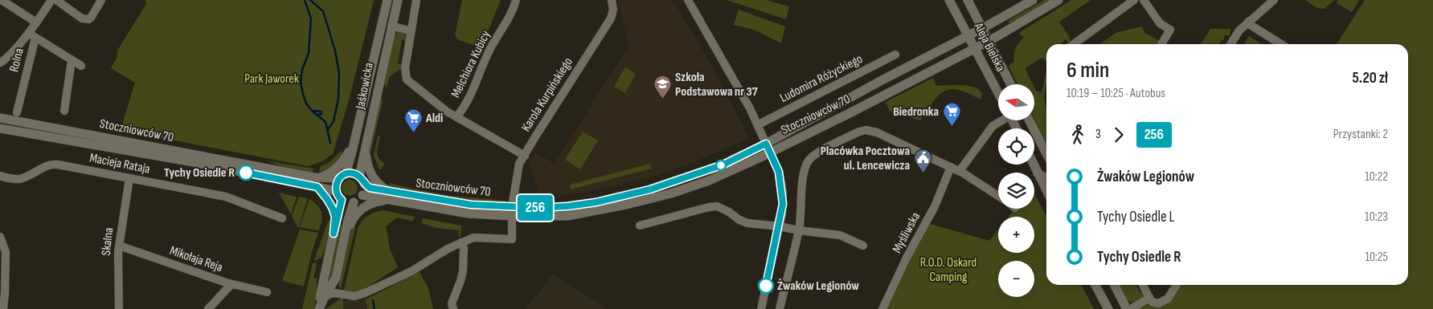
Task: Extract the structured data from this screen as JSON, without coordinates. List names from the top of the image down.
{
  "streets": {
    "street": [
      "Aleja Bielska",
      "Rolna",
      "Melchiora Kubicy",
      "Ludomira Różyckiego",
      "Jaśkowicka",
      "Karola Kurpińskiego",
      "Stoczniowców 70",
      "Macieja Rataja",
      "Myśliwska",
      "Skalna",
      "Mikołaja Reja"
    ]
  },
  "crossings": [
    ["Aleja Bielska", "Stoczniowców 70"],
    ["Melchiora Kubicy", "Karola Kurpińskiego"],
    ["Jaśkowicka", "Stoczniowców 70"],
    ["Karola Kurpińskiego", "Stoczniowców 70"],
    ["Macieja Rataja", "Skalna"],
    ["Skalna", "Mikołaja Reja"]
  ],
  "parks": ["Park Jaworek", "R.O.D. Oskard Camping"],
  "places": {
    "school or university": ["Szkoła Podstawowa nr 37"],
    "supermarket": ["Biedronka", "Aldi"],
    "other": ["Tychy Osiedle R", "Żwaków Legionów"],
    "public building": ["Placówka Pocztowa ul. Lencewicza"]
  },
  "lines": ["bus line 256"],
  "north": "left",
  "page": {
    "on_map": "256",
    "heading": ["6 min", "10:19 – 10:25 · Autobus", "5.20 zł"],
    "map_buttons": ["+", "−"],
    "legs": ["3", "256", "Przystanki: 2"],
    "list": [
      {
        "name": "Żwaków Legionów",
        "value": "10:22"
      },
      {
        "name": "Tychy Osiedle L",
        "value": "10:23"
      },
      {
        "name": "Tychy Osiedle R",
        "value": "10:25"
      }
    ]
  }
}
